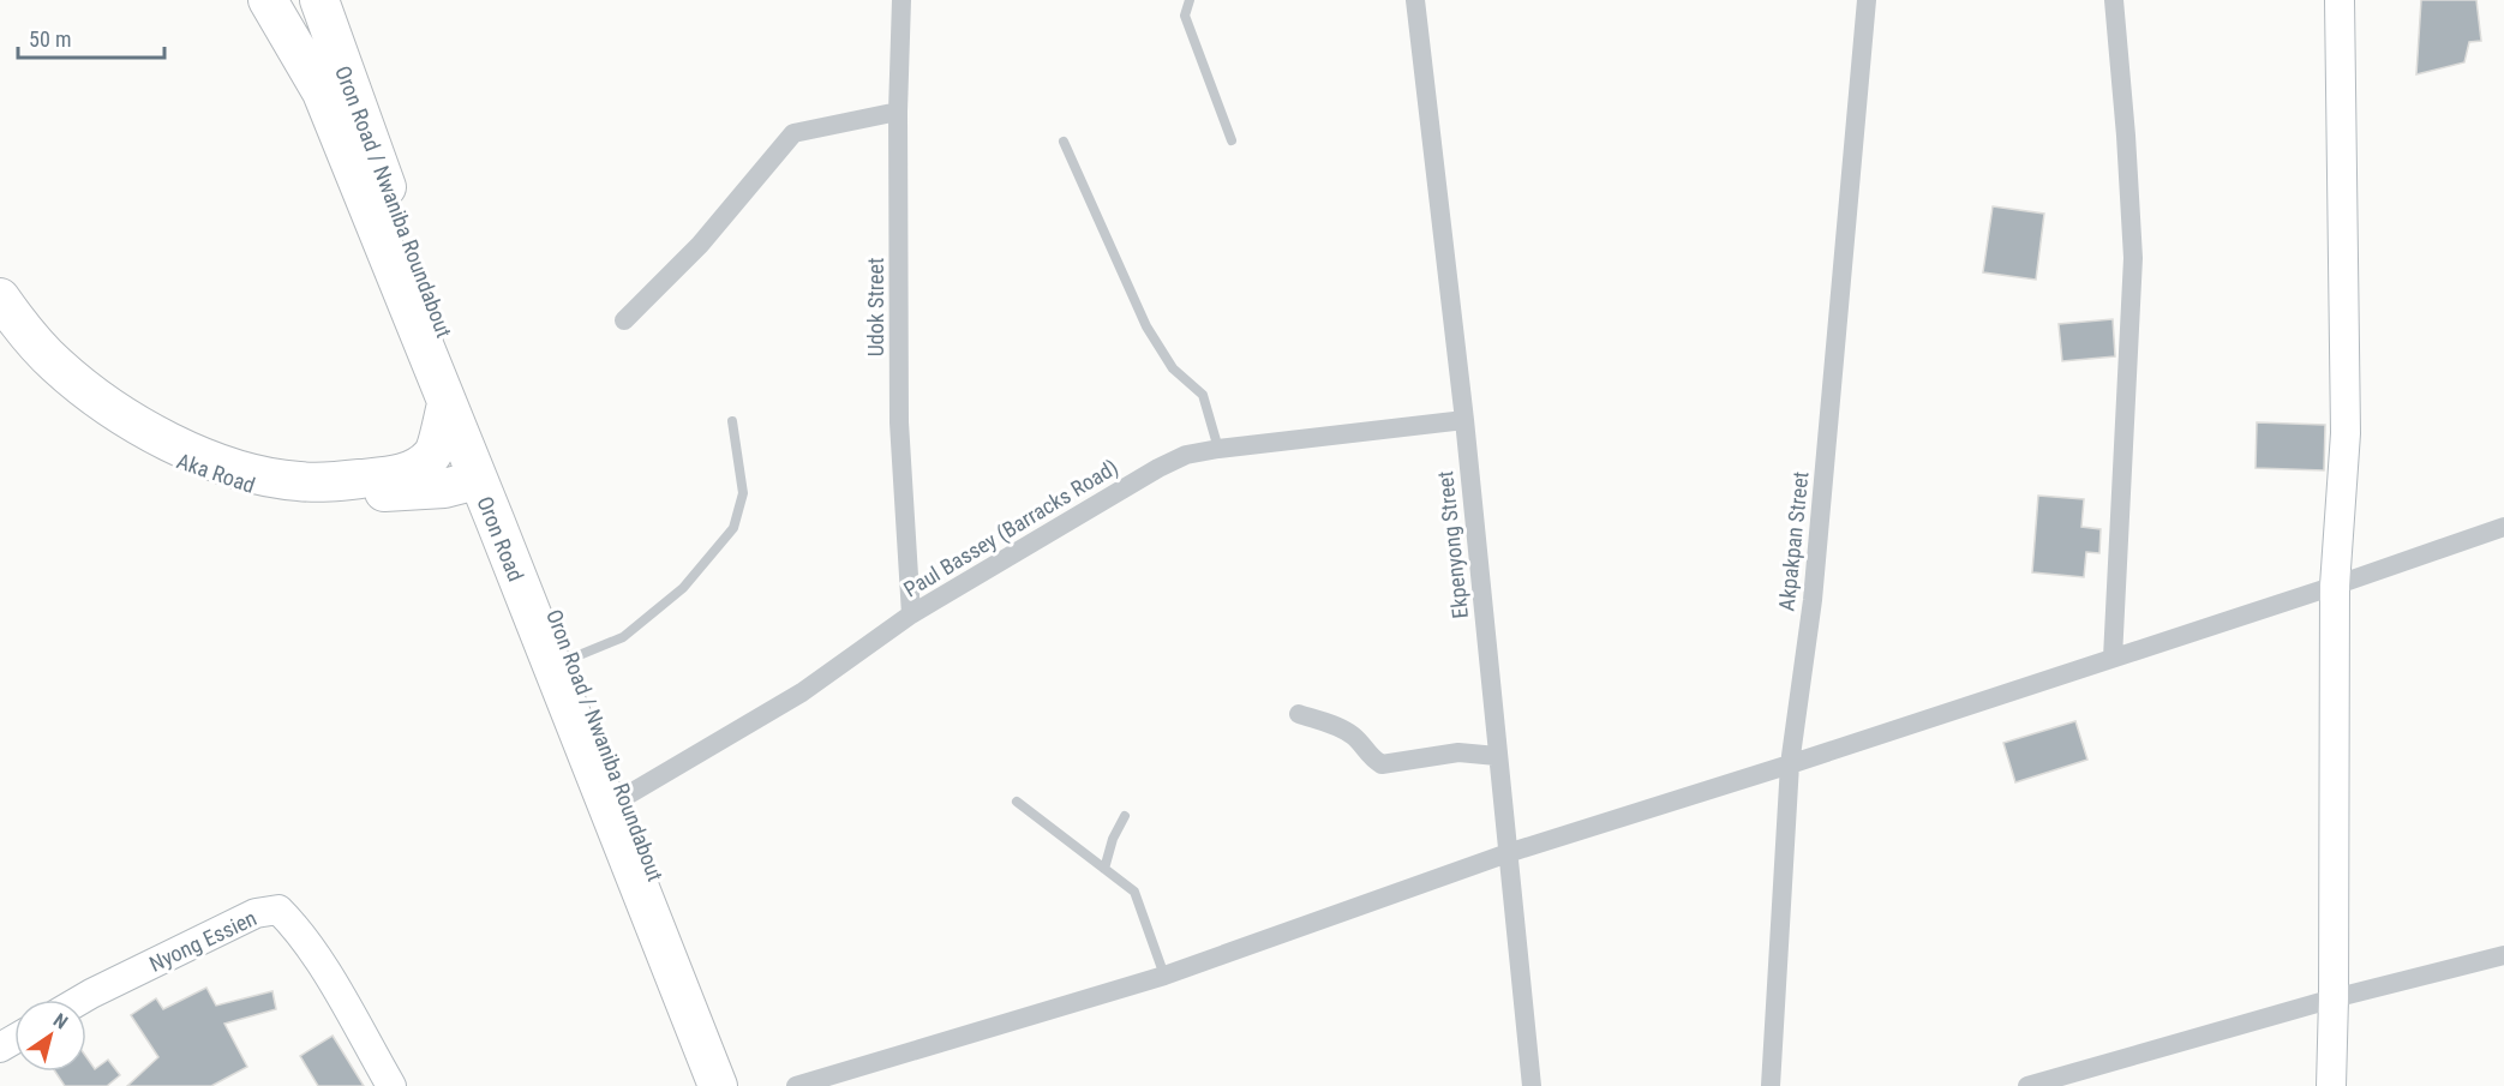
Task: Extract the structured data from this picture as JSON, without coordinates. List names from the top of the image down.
{
  "streets": {
    "highway": ["Oron Road / Nwaniba Roundabout", "Aka Road", "Oron Road"],
    "street": [
      "Udok Street",
      "Paul Bassey (Barracks Road)",
      "Akpakpan Street",
      "Ekpenyong Street",
      "Nyong Essien"
    ]
  },
  "crossings": [
    ["Oron Road / Nwaniba Roundabout", "Paul Bassey (Barracks Road)"],
    ["Udok Street", "Paul Bassey (Barracks Road)"],
    ["Aka Road", "Oron Road"],
    ["Paul Bassey (Barracks Road)", "Ekpenyong Street"]
  ],
  "scale_bar": "50 m",
  "north": "top right"
}
